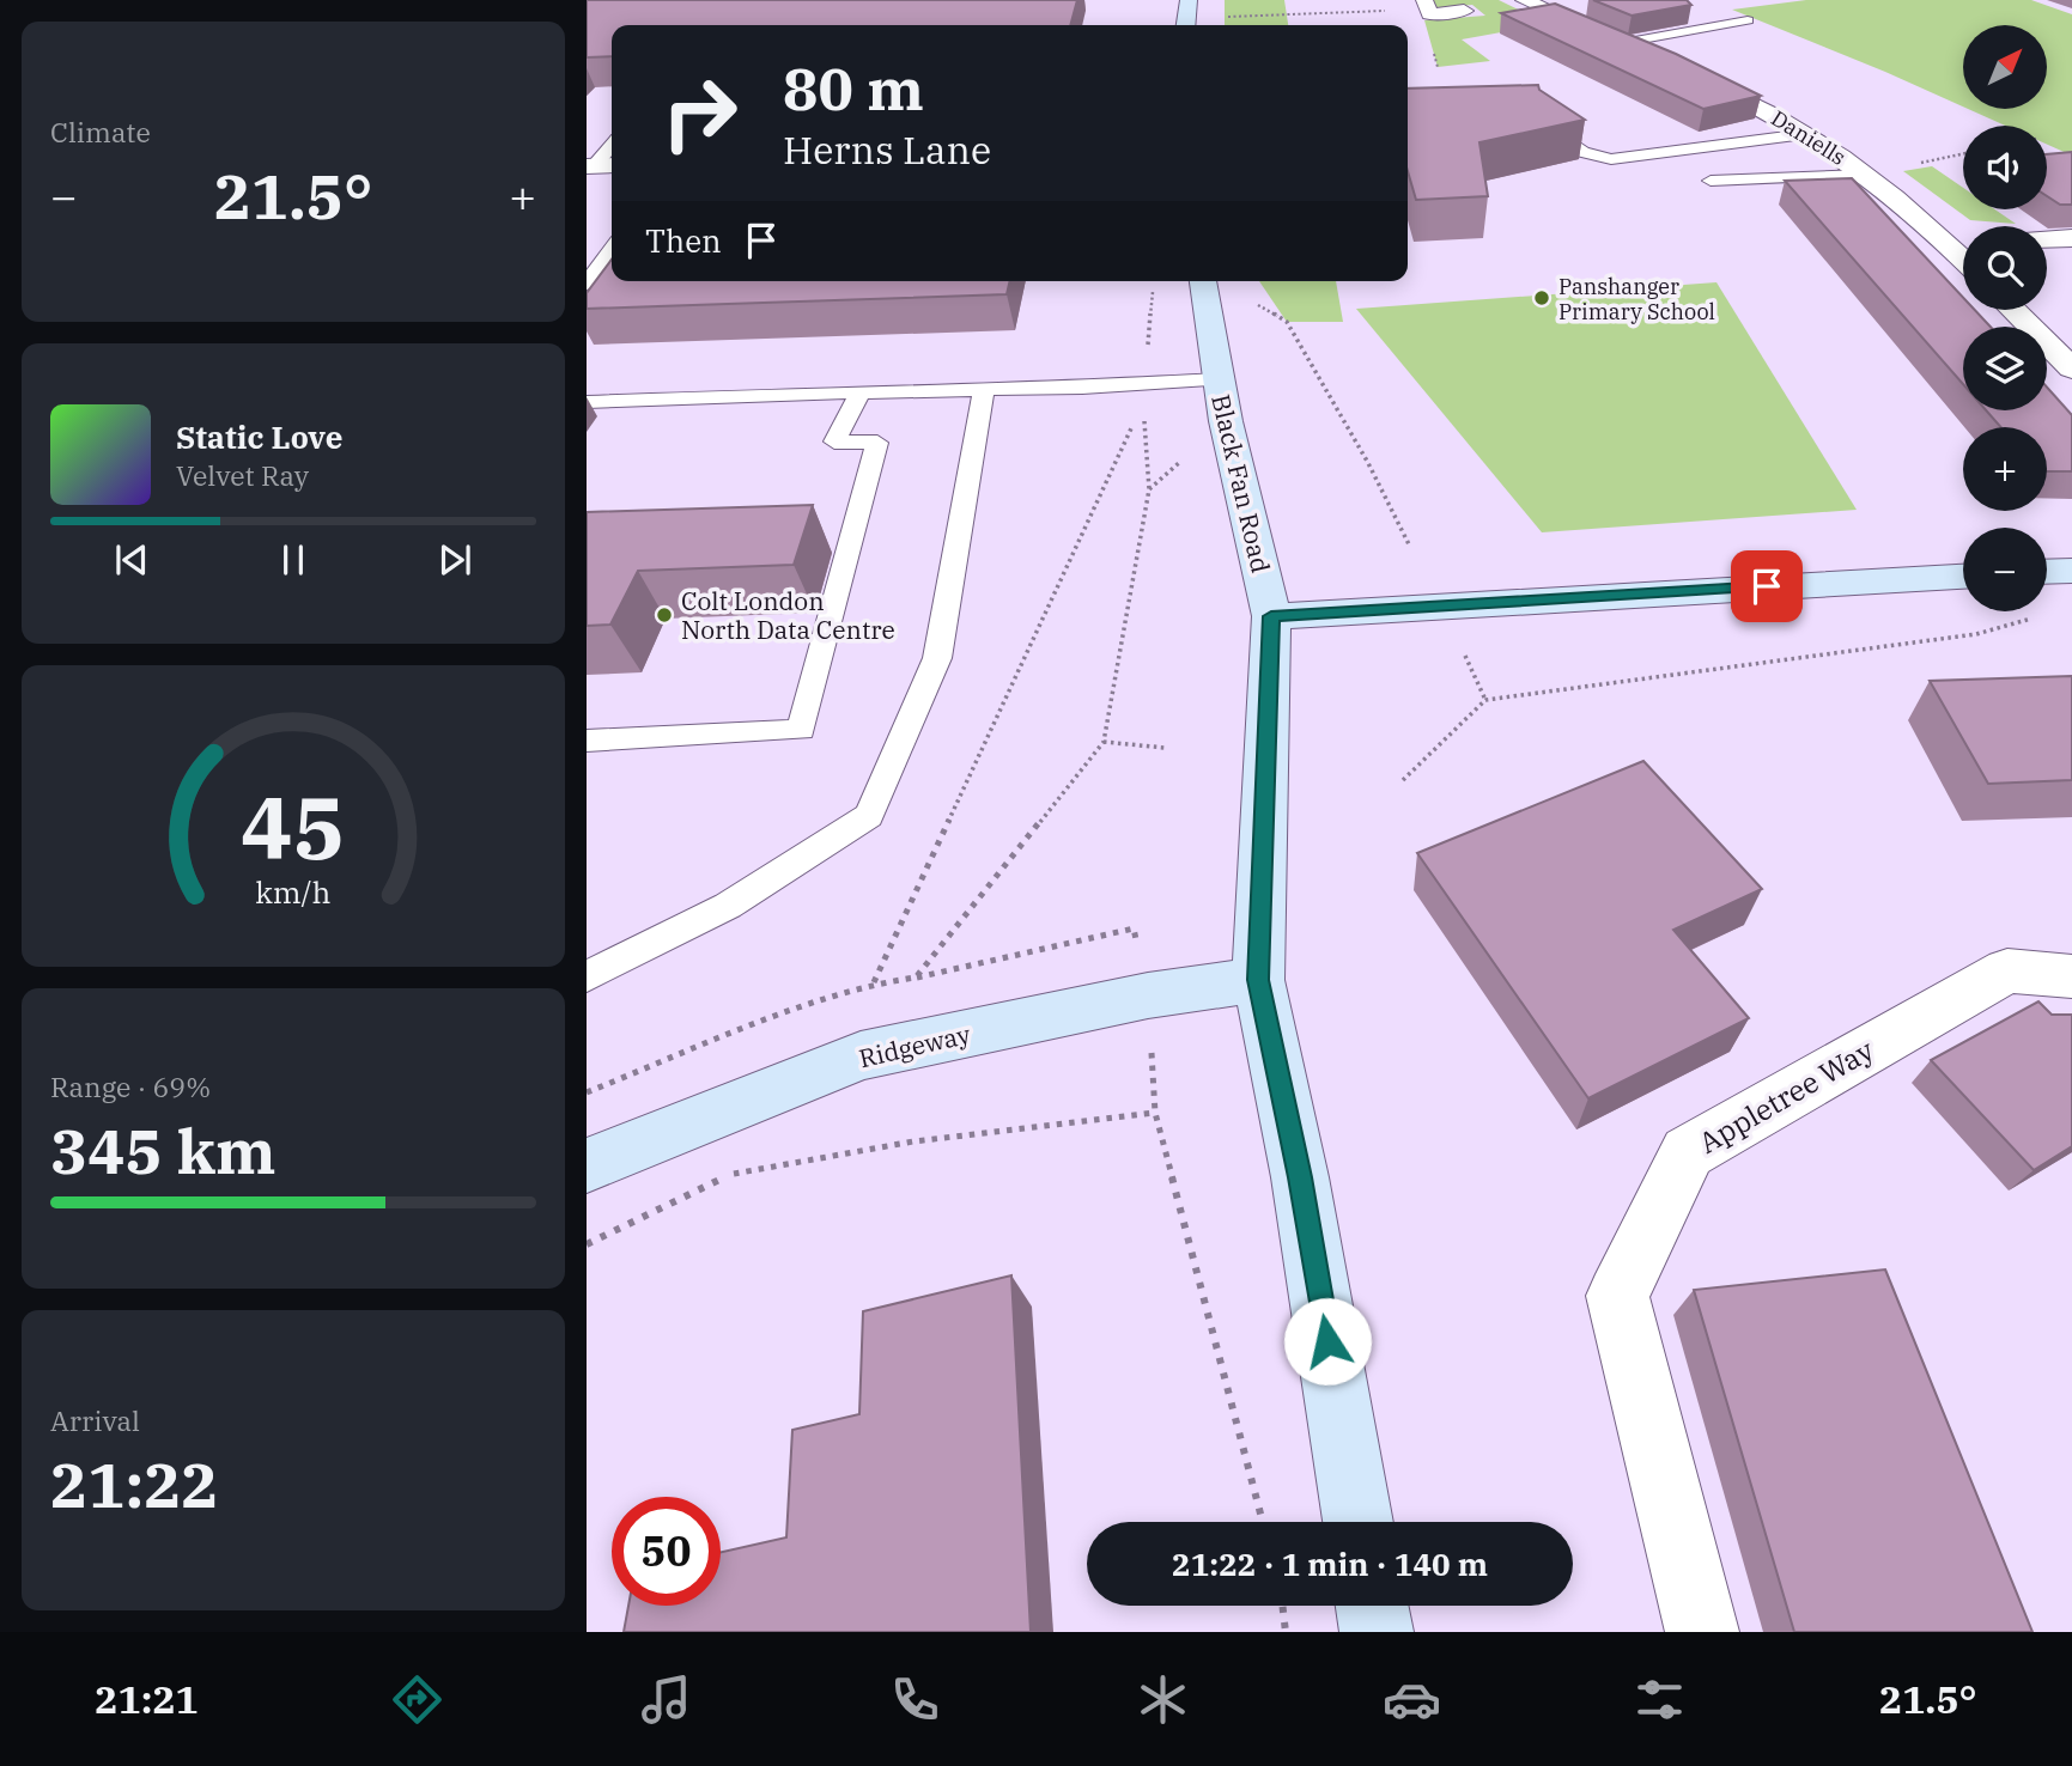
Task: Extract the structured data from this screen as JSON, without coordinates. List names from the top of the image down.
{
  "streets": {
    "main road": ["Black Fan Road", "Ridgeway"],
    "street": ["Daniells", "Appletree Way"]
  },
  "crossings": [
    ["Black Fan Road", "Ridgeway"]
  ],
  "places": ["Panshanger Primary School", "Colt London North Data Centre"],
  "north": "top right",
  "page": {
    "tile": [
      "Climate",
      ["Range · 69%", "345 km"],
      ["Arrival", "21:22"]
    ],
    "map_buttons": ["+", "−"],
    "turn": ["80 m", "Herns Lane"],
    "heat": ["−", "21.5°", "+"],
    "then": "Then",
    "song": ["Static Love", "Velvet Ray"],
    "limit": "50",
    "trip": "21:22 · 1 min · 140 m",
    "tabs": ["21:21", "21.5°"],
    "gauge": ["45", "km/h"]
  }
}
